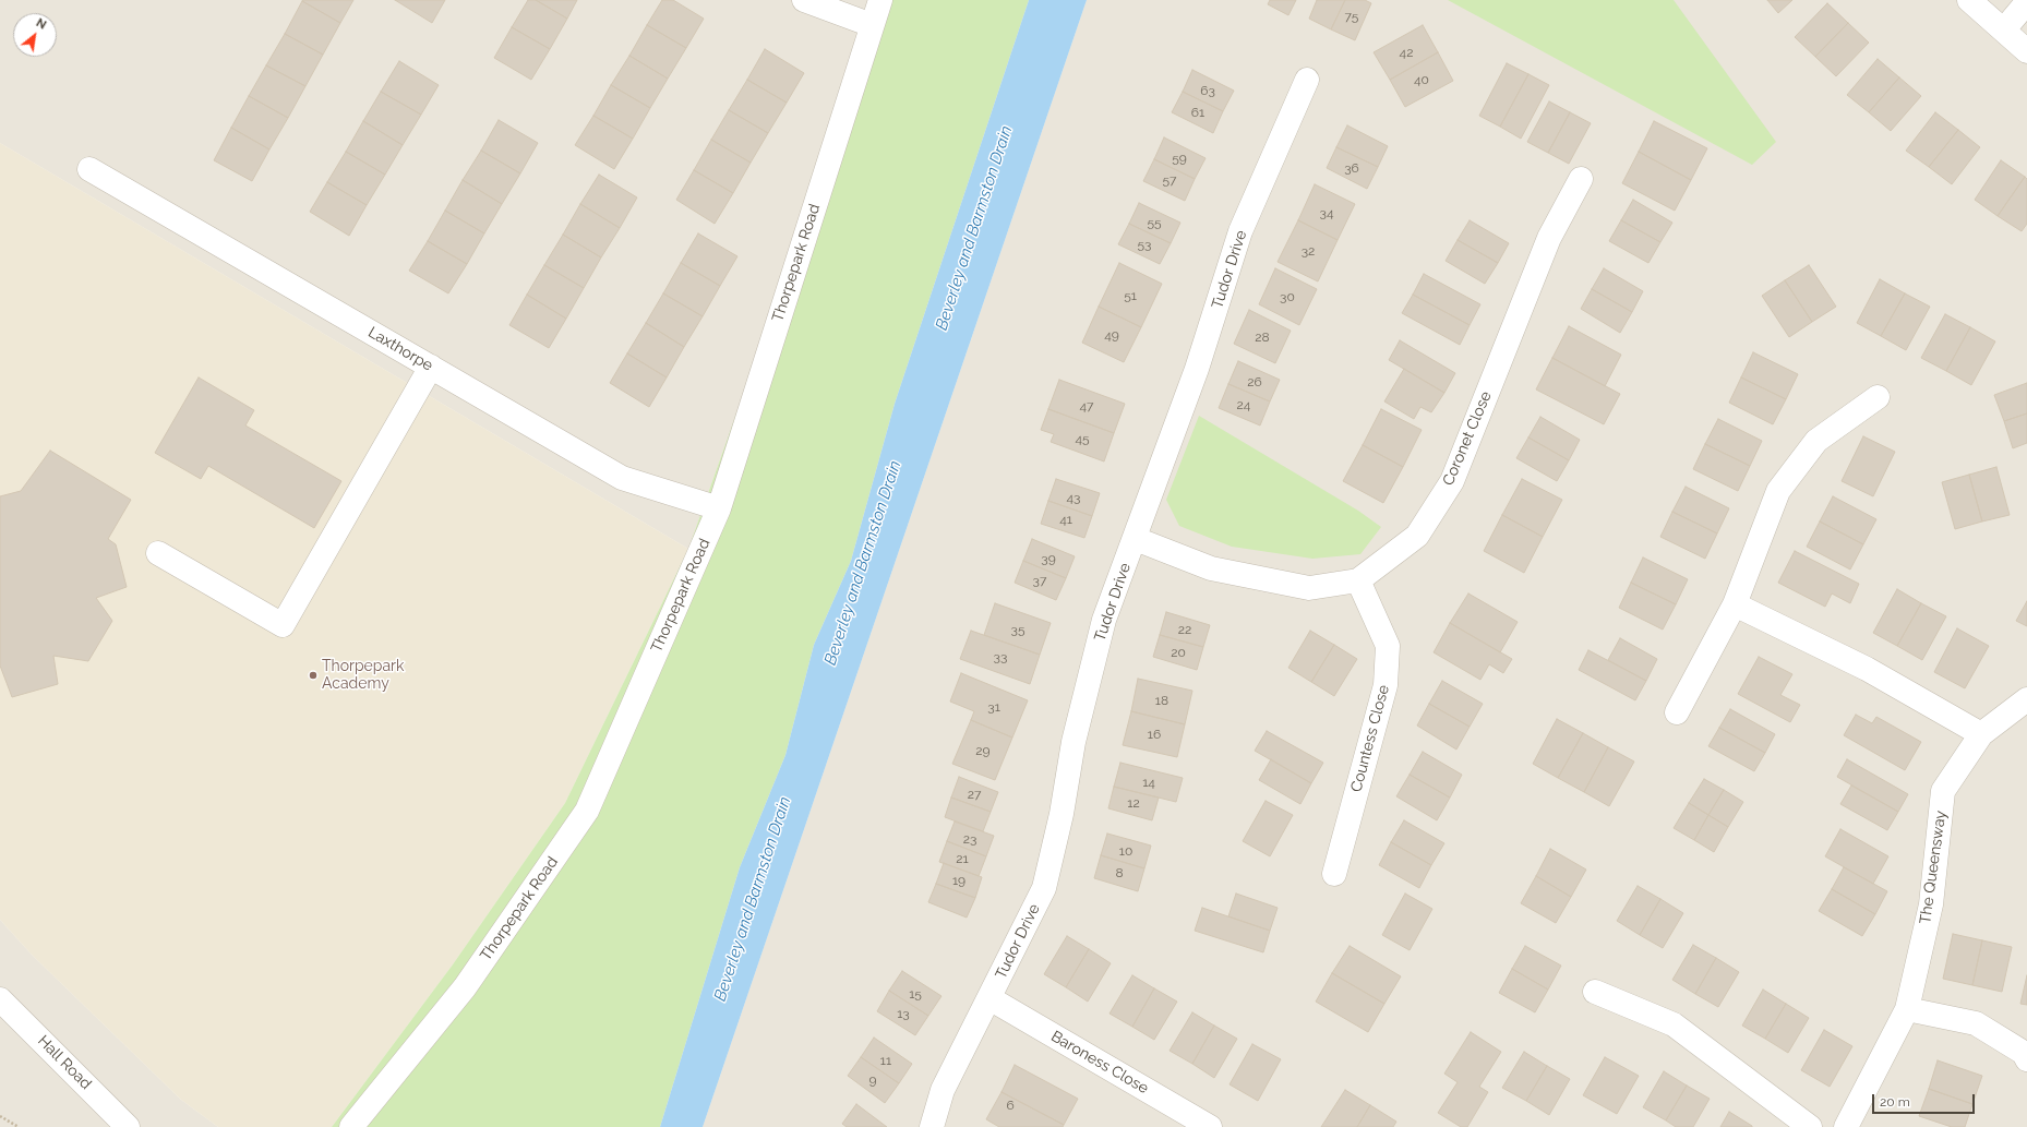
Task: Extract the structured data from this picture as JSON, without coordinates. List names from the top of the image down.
{
  "streets": {
    "street": [
      "Thorpepark Road",
      "Tudor Drive",
      "Laxthorpe",
      "Coronet Close",
      "Countess Close",
      "The Queensway",
      "Hall Road",
      "Baroness Close"
    ]
  },
  "crossings": [
    ["Thorpepark Road", "Laxthorpe"],
    ["Tudor Drive", "Coronet Close"],
    ["Tudor Drive", "Baroness Close"],
    ["Coronet Close", "Countess Close"]
  ],
  "water": ["Beverley and Barmston Drain"],
  "places": ["Thorpepark Academy"],
  "house_numbers": [
    "75",
    "42",
    "40",
    "63",
    "61",
    "59",
    "36",
    "57",
    "34",
    "55",
    "53",
    "32",
    "51",
    "30",
    "49",
    "28",
    "26",
    "24",
    "47",
    "45",
    "43",
    "41",
    "39",
    "37",
    "35",
    "22",
    "20",
    "33",
    "18",
    "31",
    "16",
    "29",
    "14",
    "27",
    "12",
    "23",
    "10",
    "21",
    "8",
    "19",
    "15",
    "13",
    "11",
    "9",
    "6"
  ],
  "scale_bar": "20 m",
  "north": "top right"
}
